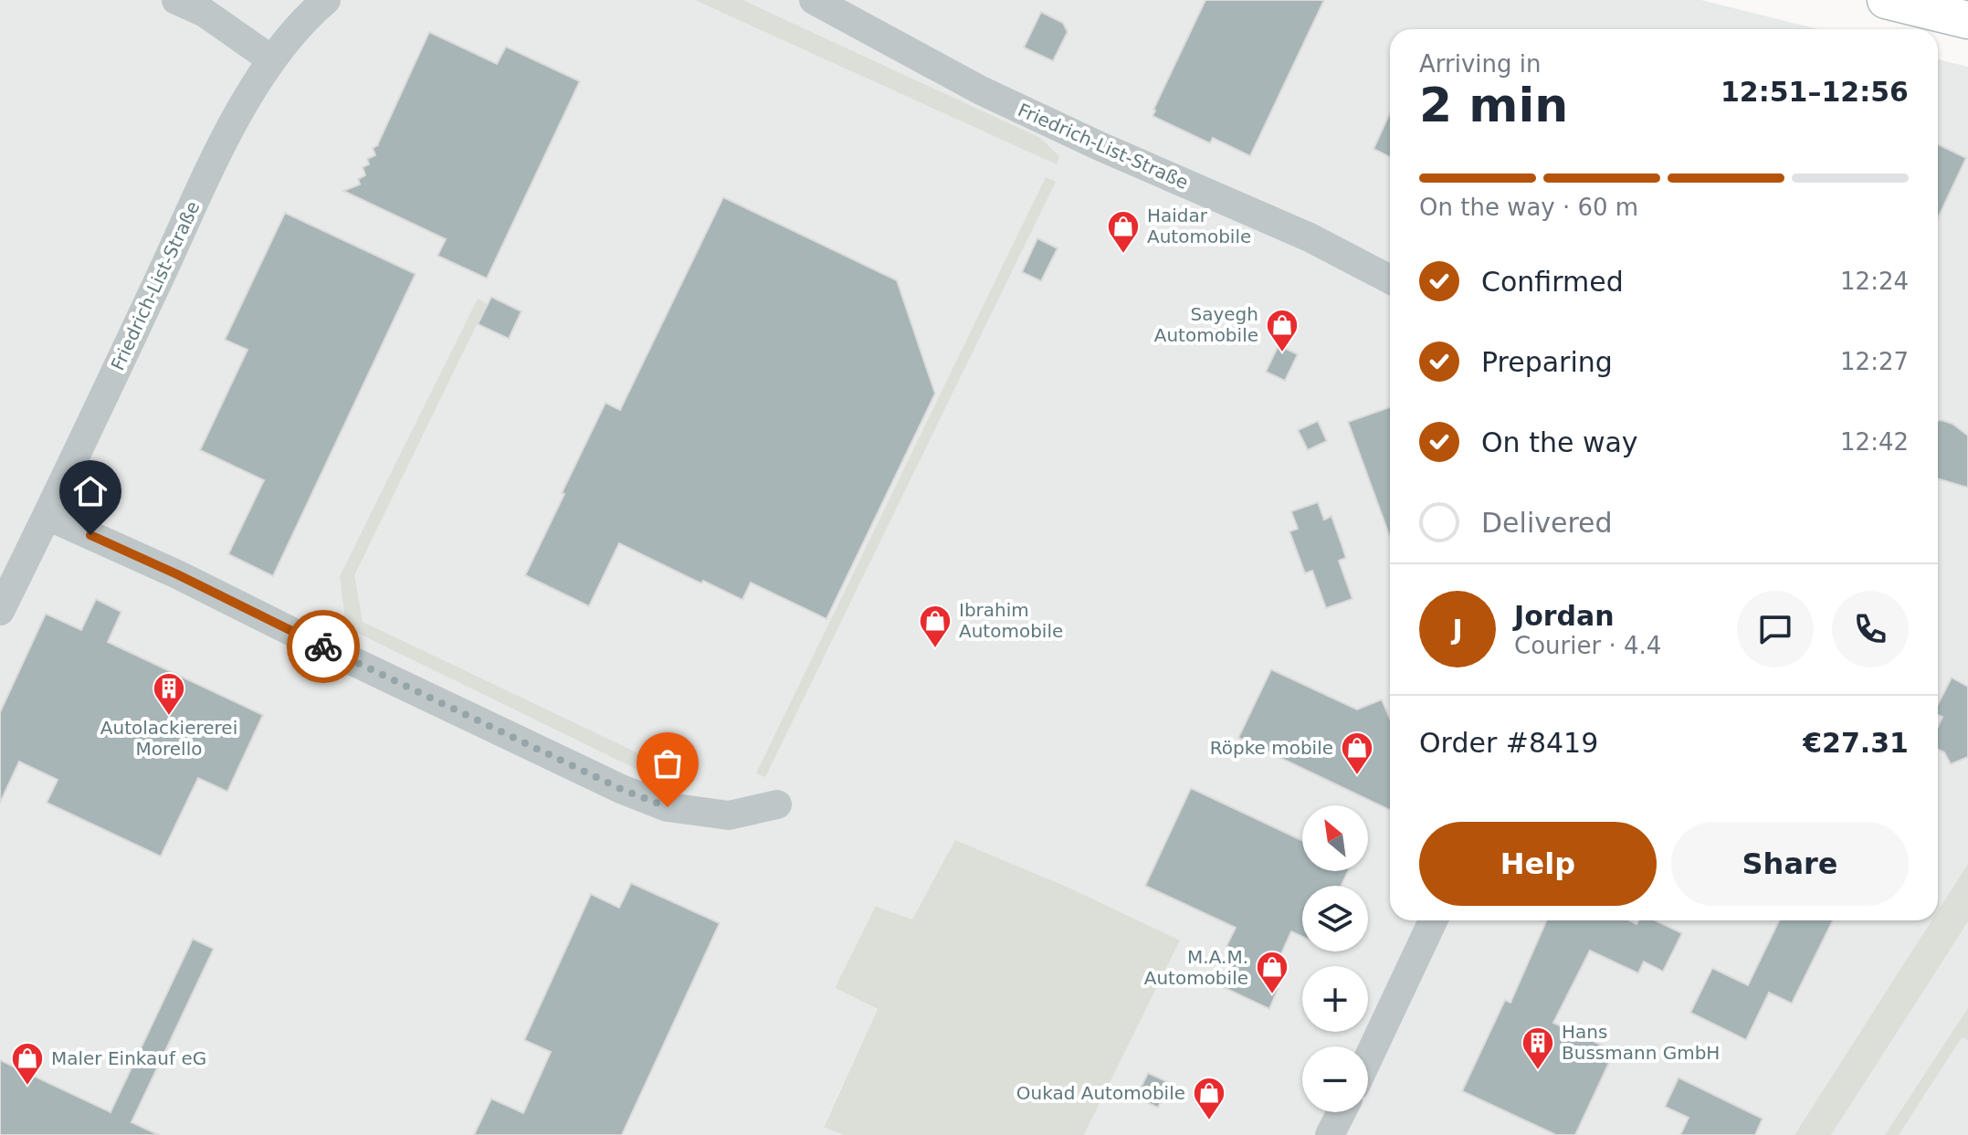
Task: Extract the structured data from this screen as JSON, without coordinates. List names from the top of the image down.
{
  "streets": {
    "street": ["Friedrich-List-Straße"]
  },
  "places": {
    "shop": [
      "Haidar Automobile",
      "Sayegh Automobile",
      "Ibrahim Automobile",
      "Röpke mobile",
      "M.A.M. Automobile",
      "Maler Einkauf eG",
      "Oukad Automobile"
    ],
    "building": ["Autolackiererei Morello", "Hans Bussmann GmbH"]
  },
  "north": "top left",
  "page": {
    "heading": ["2 min", "Arriving in", "12:51–12:56"],
    "panel": [
      "Jordan",
      "Courier · 4.4",
      "Order #8419",
      "€27.31"
    ],
    "bar": "On the way · 60 m",
    "list": [
      ["Confirmed", "12:24"],
      ["Preparing", "12:27"],
      ["On the way", "12:42"],
      "Delivered"
    ],
    "round": "J",
    "map_buttons": ["+", "−"],
    "buttons": ["Help", "Share"]
  }
}
